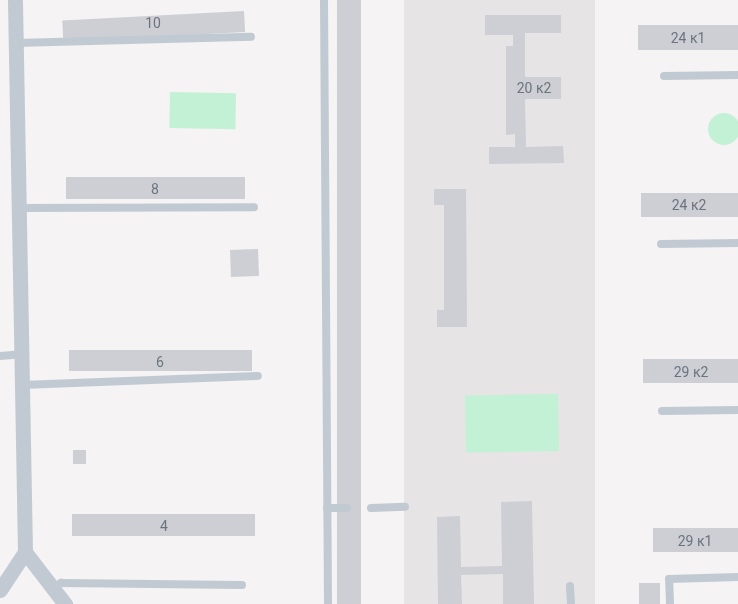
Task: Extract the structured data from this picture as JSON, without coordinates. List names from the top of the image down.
{
  "house_numbers": [
    "10",
    "24 к1",
    "20 к2",
    "8",
    "24 к2",
    "6",
    "29 к2",
    "4",
    "29 к1"
  ]
}
